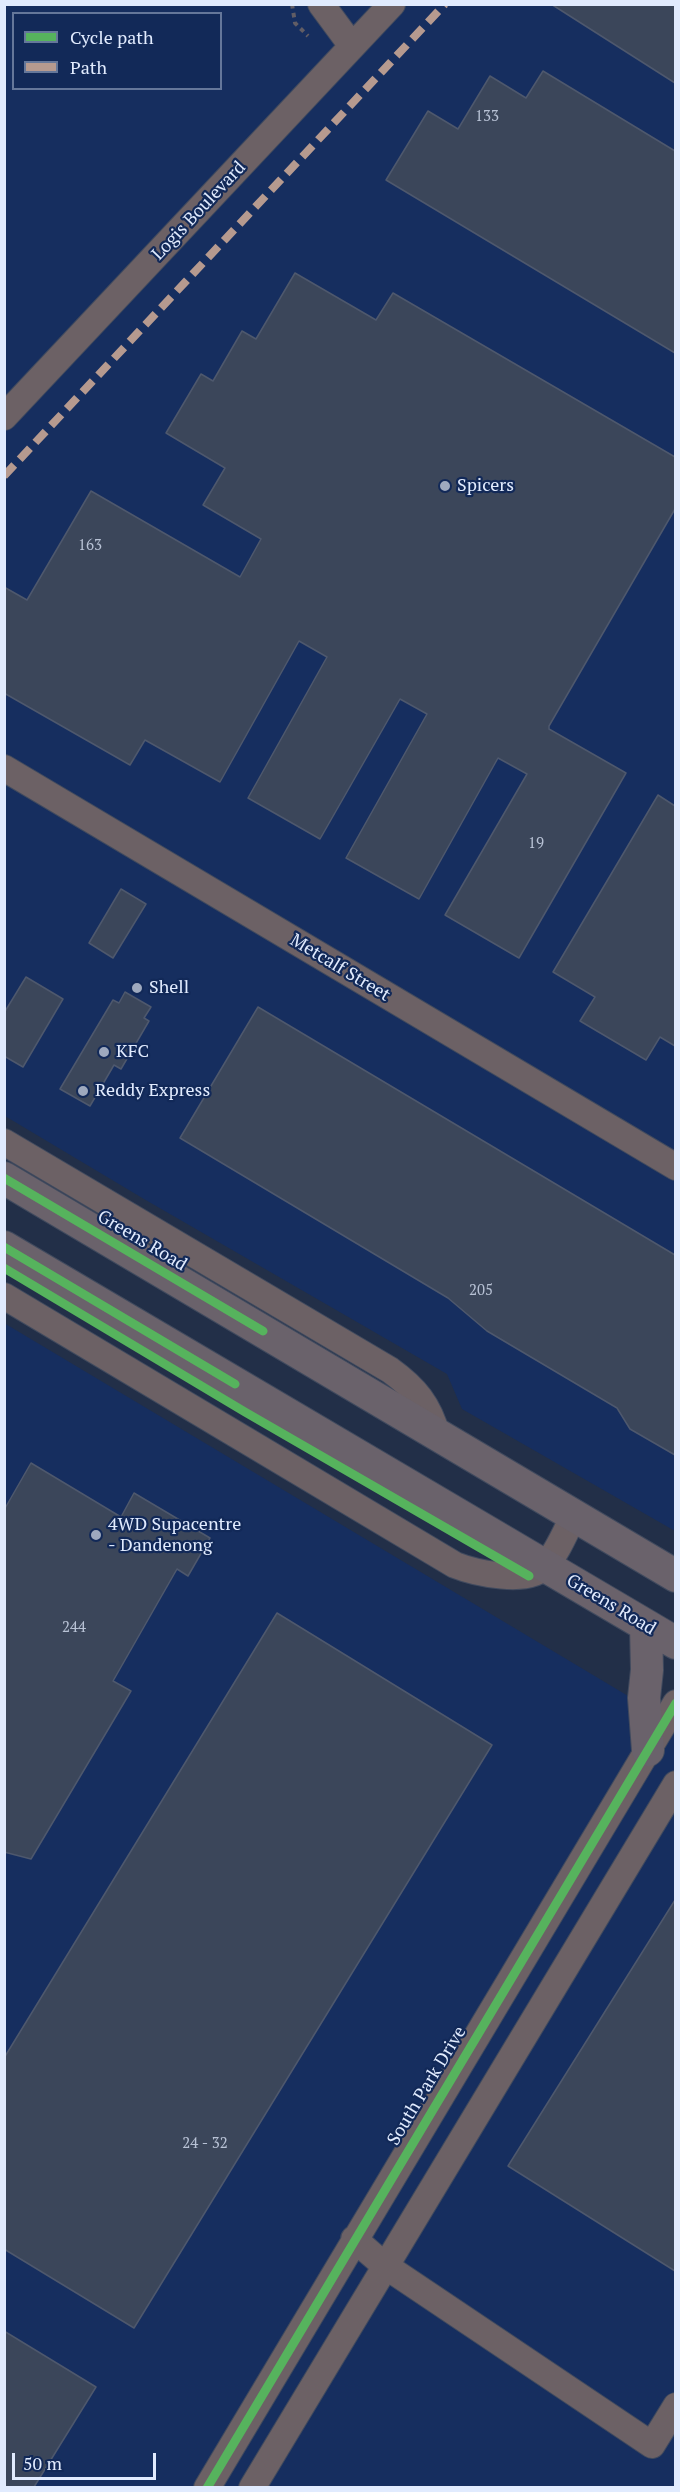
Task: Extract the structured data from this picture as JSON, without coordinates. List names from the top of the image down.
{
  "streets": {
    "main road": ["Greens Road"],
    "street": ["Logis Boulevard", "Metcalf Street", "South Park Drive"]
  },
  "places": [
    "Spicers",
    "Shell",
    "KFC",
    "Reddy Express",
    "4WD Supacentre - Dandenong"
  ],
  "house_numbers": [
    "133",
    "163",
    "19",
    "205",
    "244",
    "24 - 32"
  ],
  "legend": ["Cycle path", "Path"],
  "scale_bar": "50 m"
}
